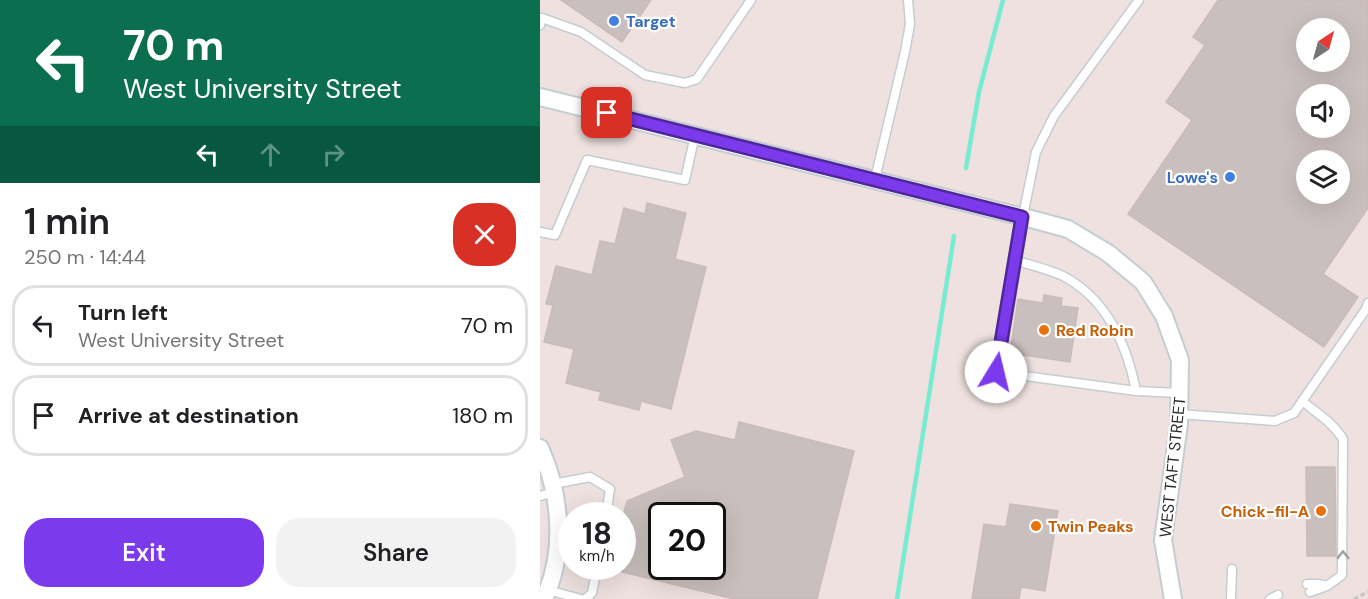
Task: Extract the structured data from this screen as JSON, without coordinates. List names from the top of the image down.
{
  "streets": {
    "street": ["WEST TAFT STREET"]
  },
  "places": [
    "Target",
    "Lowe's",
    "Red Robin",
    "Chick-fil-A",
    "Twin Peaks"
  ],
  "north": "top right",
  "page": {
    "turn": ["70 m", "West University Street"],
    "heading": ["1 min", "250 m · 14:44"],
    "list": [
      {
        "name": "Turn left",
        "note": "West University Street",
        "value": "70 m"
      },
      {
        "name": "Arrive at destination",
        "value": "180 m"
      }
    ],
    "speed": "18 km/h",
    "limit": "20",
    "buttons": ["Exit", "Share"]
  }
}
